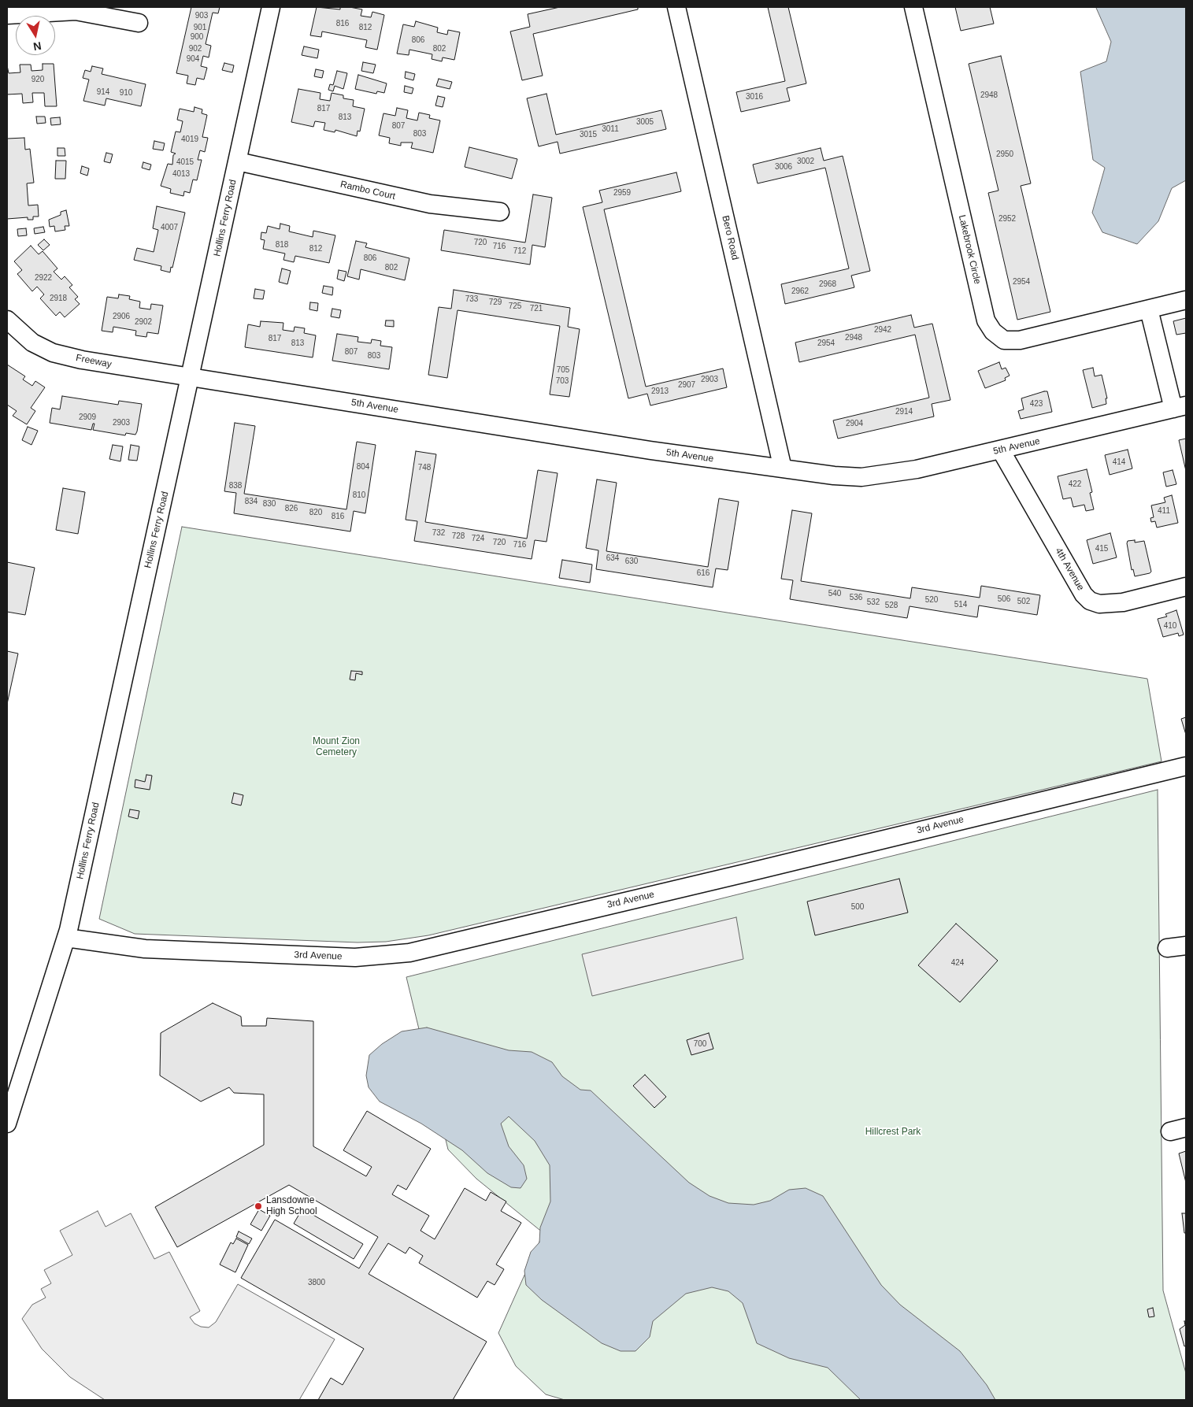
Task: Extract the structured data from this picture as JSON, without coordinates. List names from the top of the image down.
{
  "streets": {
    "street": [
      "Rambo Court",
      "Hollins Ferry Road",
      "Bero Road",
      "Lakebrook Circle",
      "Freeway",
      "5th Avenue",
      "4th Avenue",
      "3rd Avenue"
    ]
  },
  "crossings": [
    ["Rambo Court", "Hollins Ferry Road"],
    ["Hollins Ferry Road", "Freeway"],
    ["Hollins Ferry Road", "5th Avenue"],
    ["Hollins Ferry Road", "3rd Avenue"],
    ["Bero Road", "5th Avenue"],
    ["Freeway", "5th Avenue"],
    ["5th Avenue", "4th Avenue"]
  ],
  "parks": ["Mount Zion Cemetery", "Hillcrest Park"],
  "places": ["Lansdowne High School"],
  "house_numbers": [
    "903",
    "816",
    "901",
    "812",
    "900",
    "806",
    "902",
    "802",
    "904",
    "920",
    "914",
    "910",
    "2948",
    "3016",
    "817",
    "813",
    "3005",
    "807",
    "3011",
    "803",
    "3015",
    "4019",
    "2950",
    "3002",
    "4015",
    "3006",
    "4013",
    "2959",
    "2952",
    "4007",
    "720",
    "818",
    "716",
    "812",
    "712",
    "806",
    "802",
    "2922",
    "2954",
    "2968",
    "2962",
    "2918",
    "733",
    "729",
    "725",
    "721",
    "2906",
    "2902",
    "2942",
    "2948",
    "817",
    "813",
    "2954",
    "807",
    "803",
    "705",
    "2903",
    "703",
    "2907",
    "2913",
    "423",
    "2914",
    "2909",
    "2903",
    "2904",
    "414",
    "804",
    "748",
    "422",
    "838",
    "810",
    "834",
    "830",
    "826",
    "411",
    "820",
    "816",
    "732",
    "728",
    "724",
    "720",
    "716",
    "415",
    "634",
    "630",
    "616",
    "540",
    "536",
    "506",
    "520",
    "502",
    "532",
    "514",
    "528",
    "410",
    "500",
    "424",
    "700",
    "3800"
  ],
  "north": "bottom"
}
